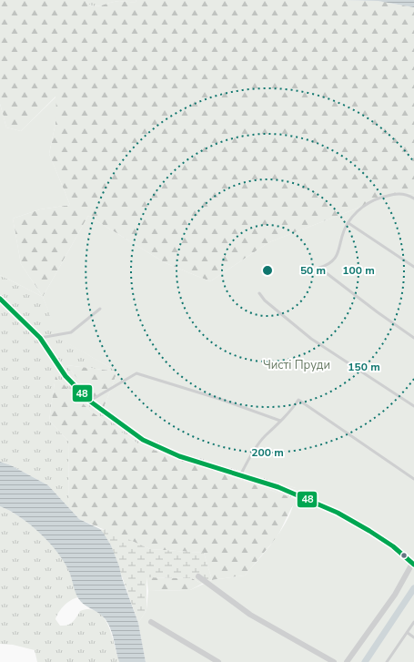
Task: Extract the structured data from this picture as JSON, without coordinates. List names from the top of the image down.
{
  "parks": ["Чисті Пруди"],
  "lines": ["transit line 48"],
  "rings": [
    "50 m",
    "100 m",
    "150 m",
    "200 m"
  ]
}
